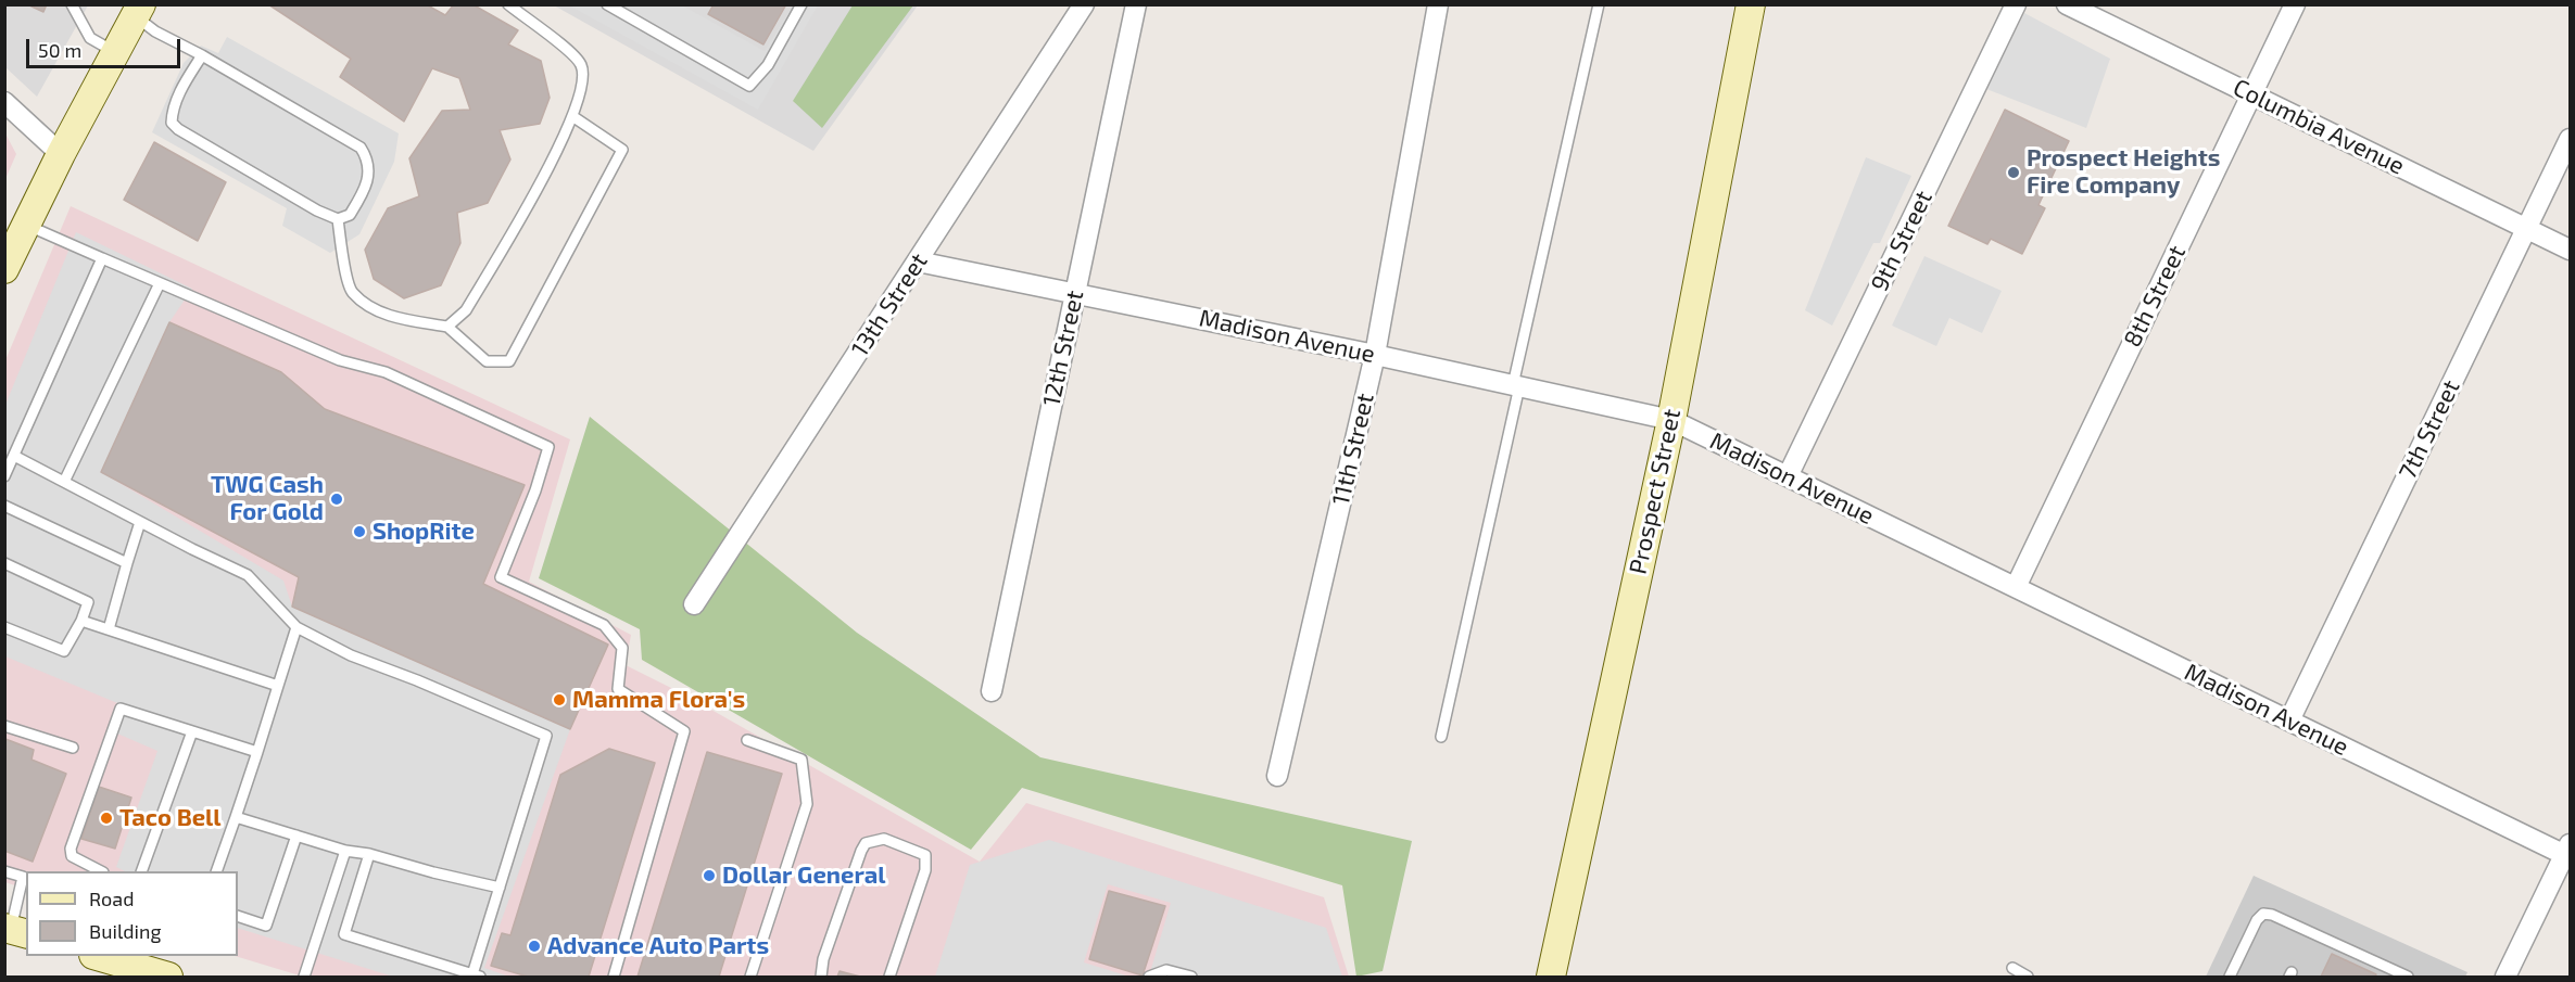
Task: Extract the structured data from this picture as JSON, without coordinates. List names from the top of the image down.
{
  "streets": {
    "street": [
      "Columbia Avenue",
      "9th Street",
      "8th Street",
      "13th Street",
      "Madison Avenue",
      "12th Street",
      "7th Street",
      "11th Street",
      "Prospect Street"
    ]
  },
  "crossings": [
    ["Columbia Avenue", "8th Street"],
    ["Columbia Avenue", "7th Street"],
    ["9th Street", "Madison Avenue"],
    ["8th Street", "Madison Avenue"],
    ["13th Street", "Madison Avenue"],
    ["Madison Avenue", "12th Street"],
    ["Madison Avenue", "7th Street"],
    ["Madison Avenue", "11th Street"],
    ["Madison Avenue", "Prospect Street"]
  ],
  "places": [
    "Prospect Heights Fire Company",
    "TWG Cash For Gold",
    "ShopRite",
    "Mamma Flora's",
    "Taco Bell",
    "Dollar General",
    "Advance Auto Parts"
  ],
  "legend": ["Road", "Building"],
  "scale_bar": "50 m"
}
